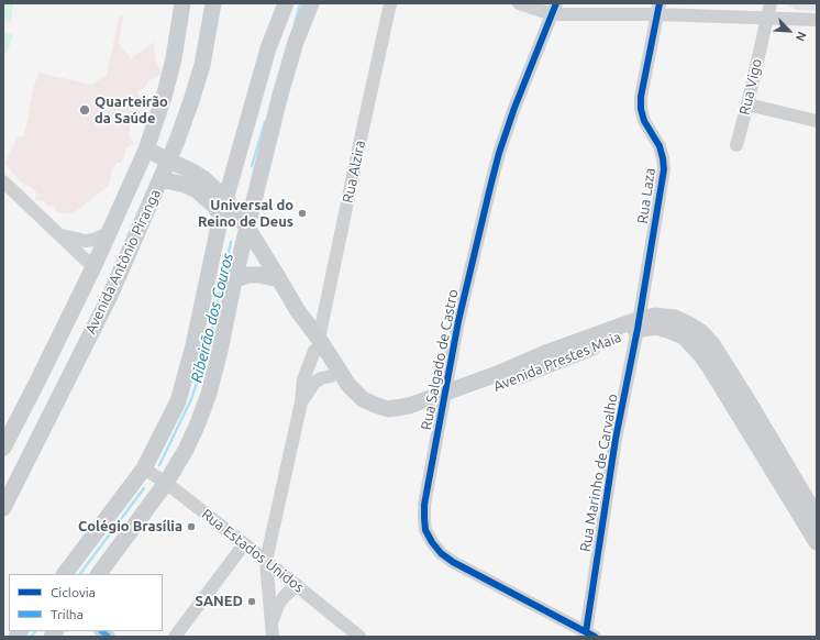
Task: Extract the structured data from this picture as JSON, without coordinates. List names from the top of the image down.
{
  "streets": {
    "main road": ["Avenida Antônio Piranga", "Avenida Prestes Maia"],
    "street": [
      "Rua Vigo",
      "Rua Alzira",
      "Rua Laza",
      "Rua Salgado de Castro",
      "Rua Marinho de Carvalho",
      "Rua Estados Unidos"
    ]
  },
  "crossings": [
    ["Rua Alzira", "Avenida Prestes Maia"],
    ["Rua Alzira", "Rua Estados Unidos"],
    ["Rua Laza", "Avenida Prestes Maia"],
    ["Rua Laza", "Rua Marinho de Carvalho"],
    ["Avenida Antônio Piranga", "Avenida Prestes Maia"],
    ["Rua Salgado de Castro", "Avenida Prestes Maia"],
    ["Rua Salgado de Castro", "Rua Marinho de Carvalho"],
    ["Avenida Prestes Maia", "Rua Marinho de Carvalho"]
  ],
  "water": ["Ribeirão dos Couros"],
  "places": [
    "Quarteirão da Saúde",
    "Universal do Reino de Deus",
    "Colégio Brasília",
    "SANED"
  ],
  "legend": ["Ciclovia", "Trilha"],
  "north": "bottom right"
}
